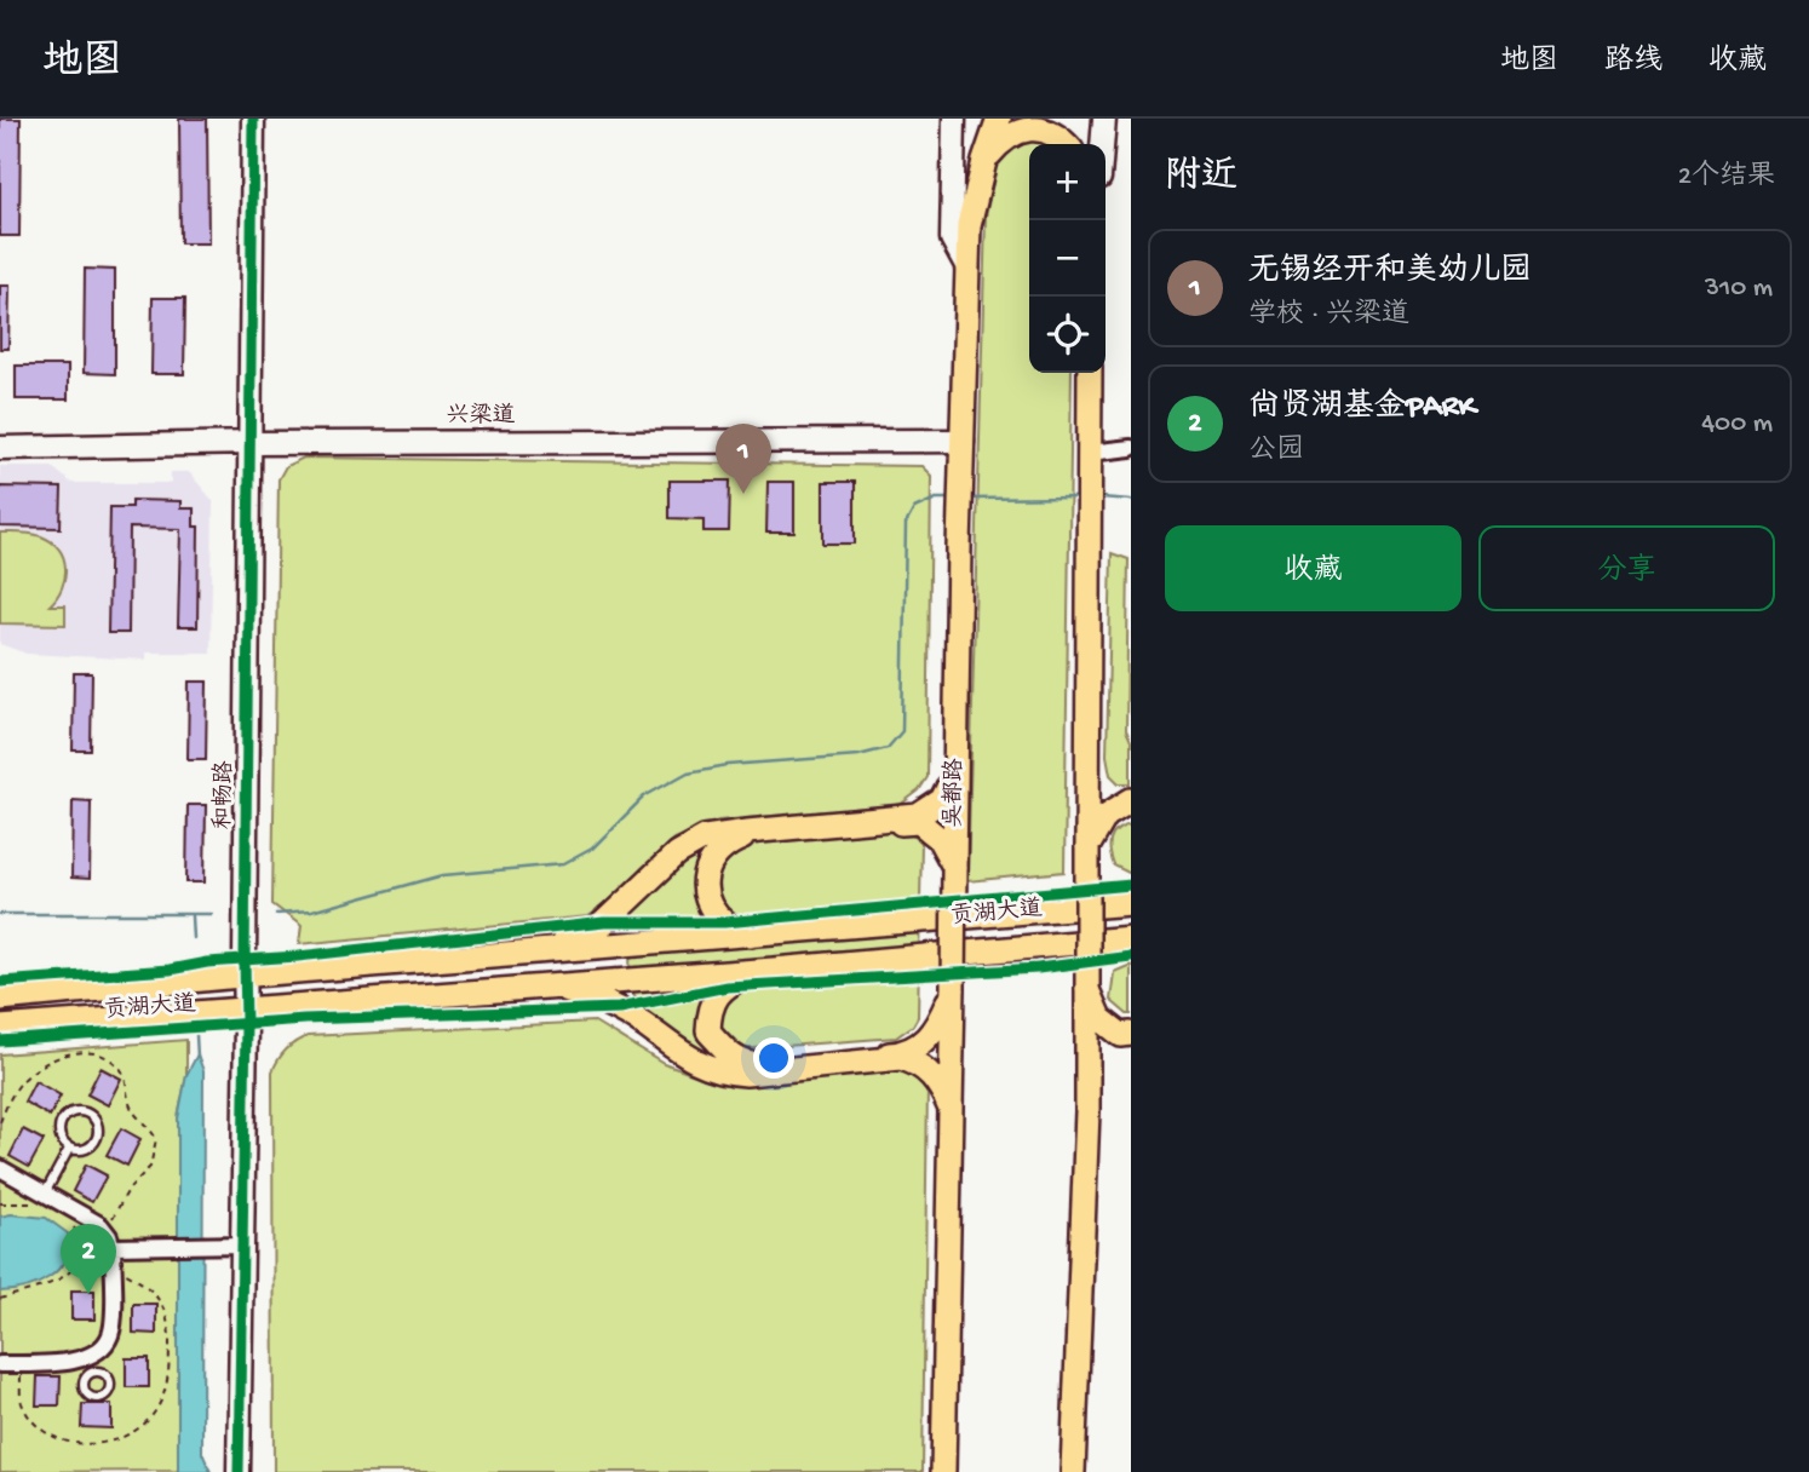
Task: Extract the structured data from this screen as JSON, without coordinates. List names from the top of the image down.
{
  "streets": {
    "main road": ["吴都路", "贡湖大道"],
    "street": ["兴梁道", "和畅路"]
  },
  "crossings": [
    ["兴梁道", "吴都路"],
    ["兴梁道", "和畅路"],
    ["和畅路", "贡湖大道"]
  ],
  "page": {
    "header": "地图",
    "nav": ["地图", "路线", "收藏"],
    "heading": ["附近", "2个结果"],
    "map_buttons": ["+", "−"],
    "list": [
      {
        "mark": "1",
        "name": "无锡经开和美幼儿园",
        "note": "学校 · 兴梁道",
        "value": "310 m"
      },
      {
        "mark": "2",
        "name": "尚贤湖基金PARK",
        "note": "公园",
        "value": "400 m"
      }
    ],
    "pins": ["1", "2"],
    "buttons": ["收藏", "分享"]
  }
}
